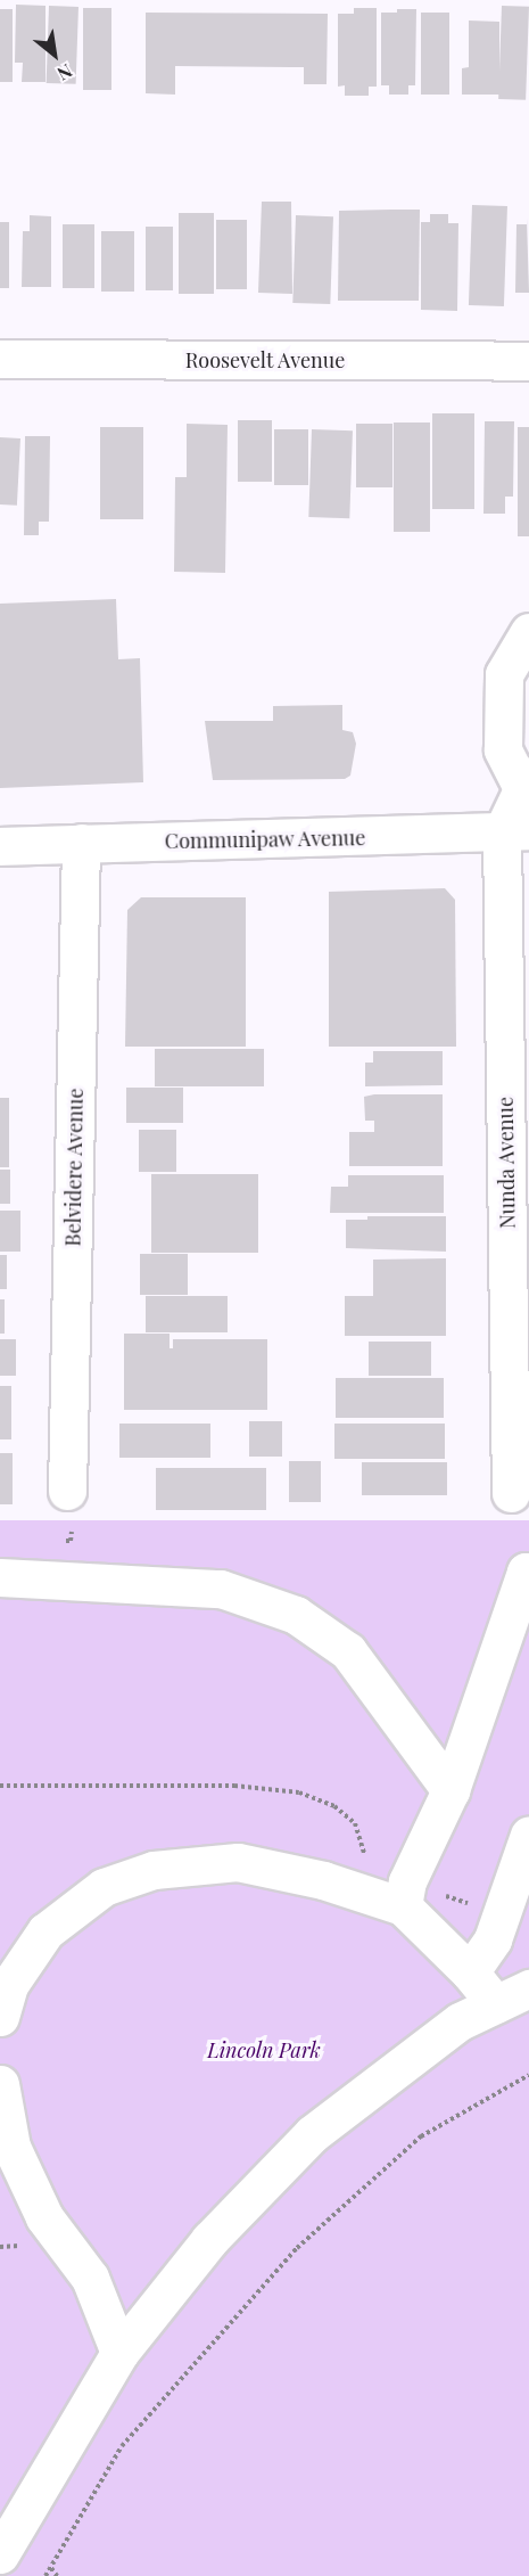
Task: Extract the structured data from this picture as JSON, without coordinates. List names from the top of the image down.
{
  "streets": {
    "street": [
      "Roosevelt Avenue",
      "Communipaw Avenue",
      "Nunda Avenue",
      "Belvidere Avenue"
    ]
  },
  "crossings": [
    ["Communipaw Avenue", "Nunda Avenue"],
    ["Communipaw Avenue", "Belvidere Avenue"]
  ],
  "parks": ["Lincoln Park"],
  "north": "bottom right"
}
